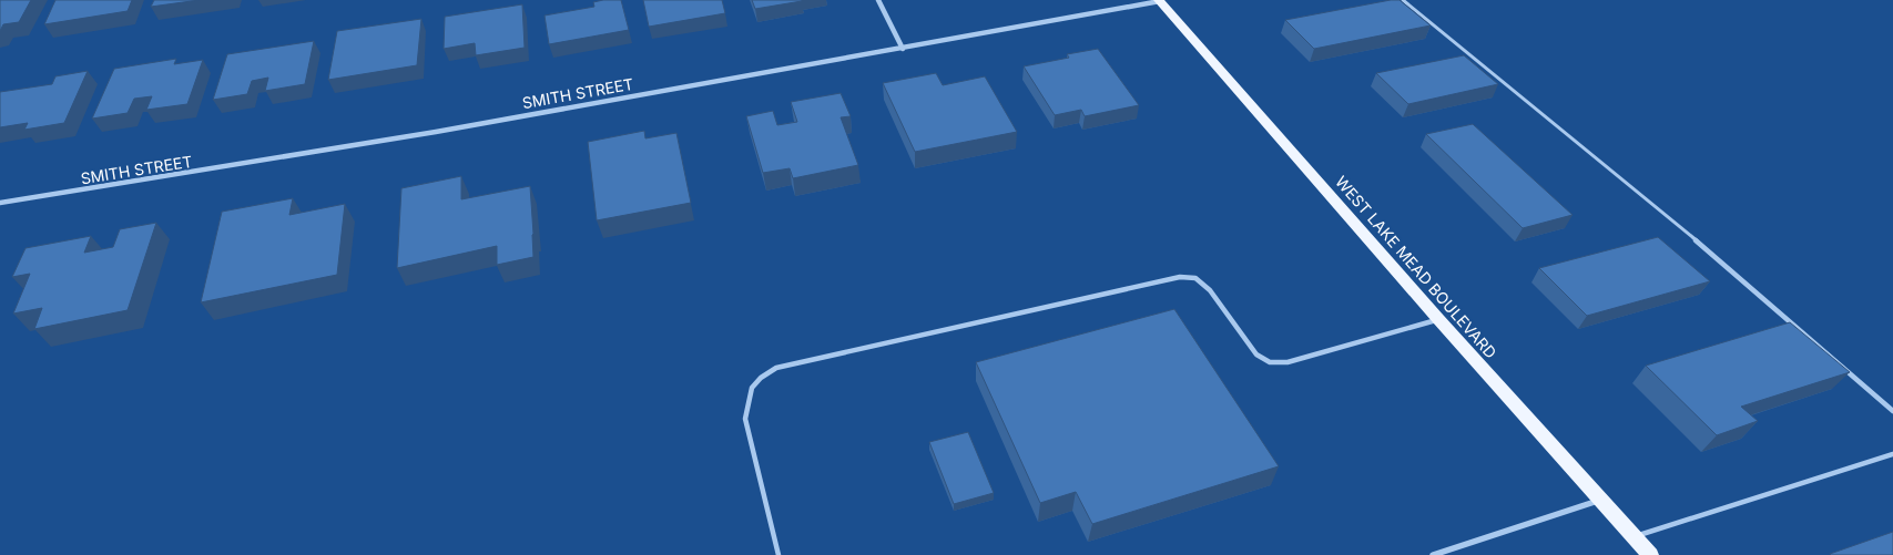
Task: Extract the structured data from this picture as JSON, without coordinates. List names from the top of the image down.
{
  "streets": {
    "main road": ["WEST LAKE MEAD BOULEVARD"],
    "street": ["SMITH STREET"]
  },
  "crossings": [
    ["SMITH STREET", "WEST LAKE MEAD BOULEVARD"]
  ]
}
